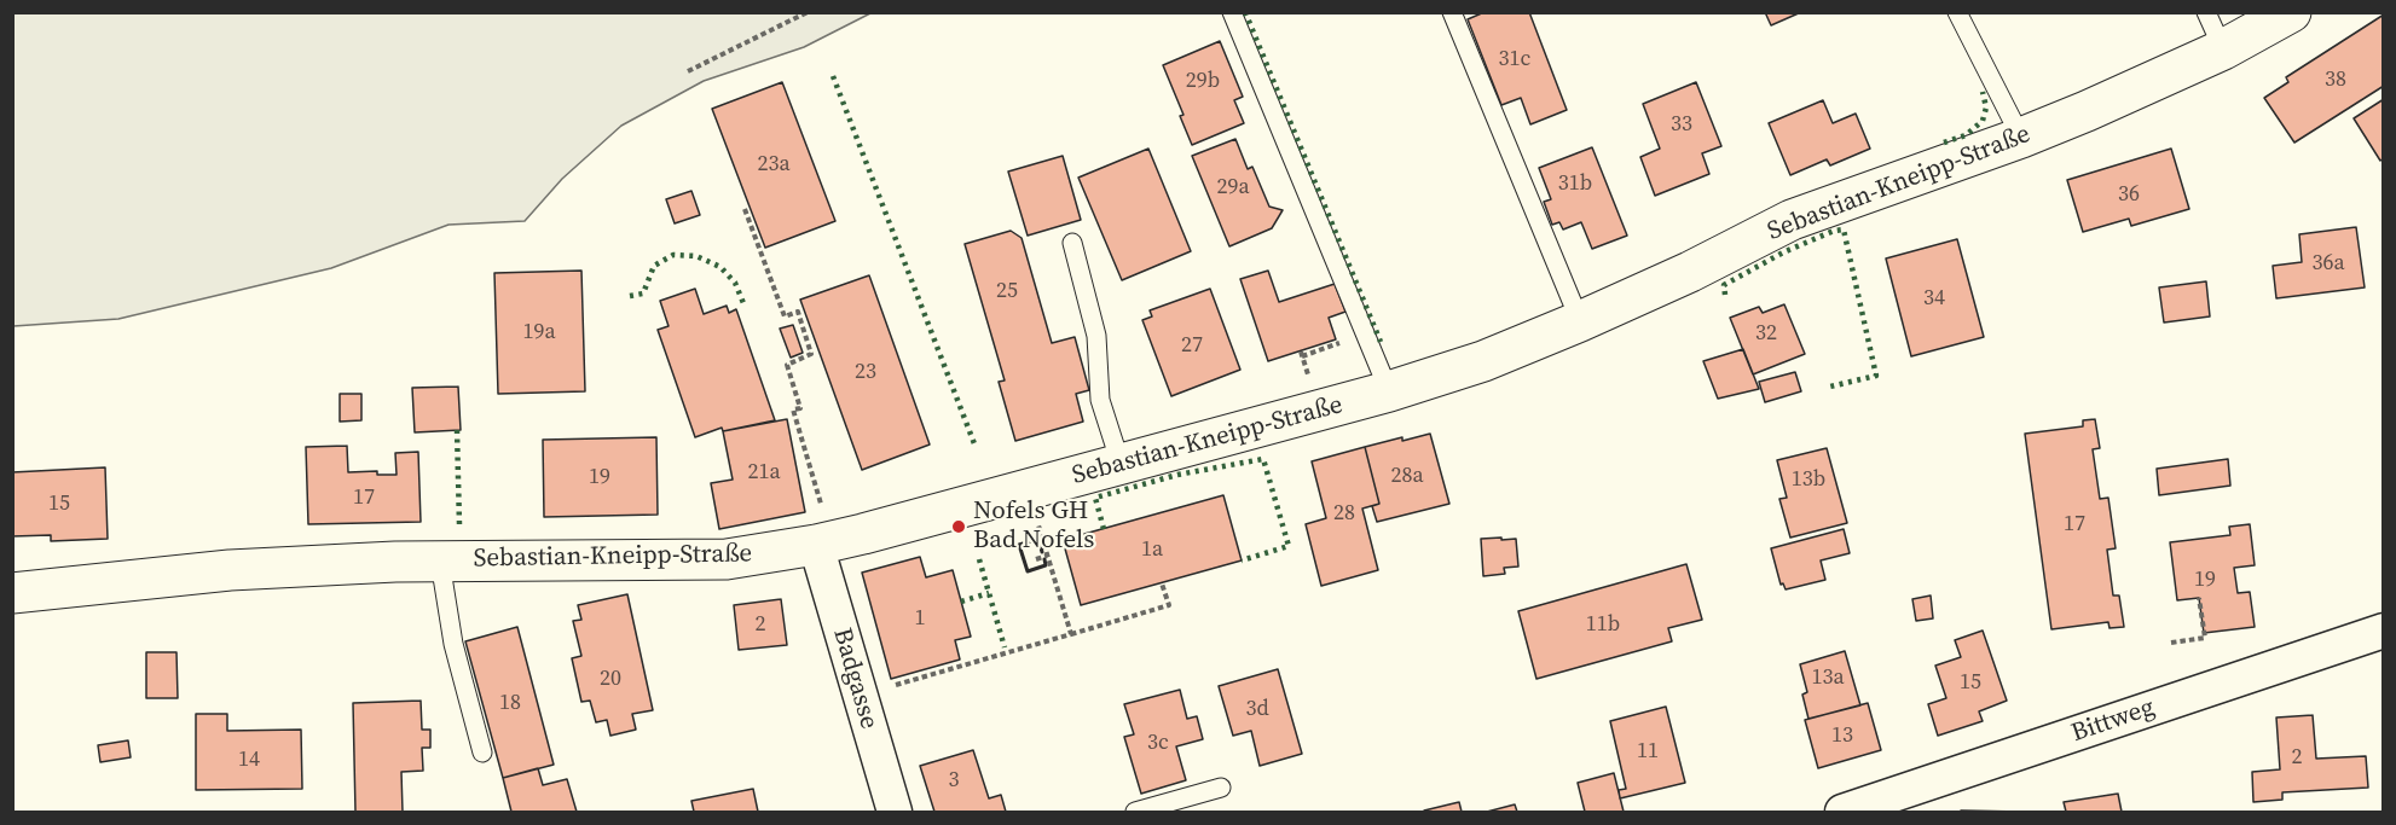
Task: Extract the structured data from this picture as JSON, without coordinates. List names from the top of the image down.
{
  "streets": {
    "main road": ["Sebastian-Kneipp-Straße"],
    "street": ["Badgasse", "Bittweg"]
  },
  "crossings": [
    ["Sebastian-Kneipp-Straße", "Badgasse"]
  ],
  "places": ["Nofels GH Bad Nofels"],
  "house_numbers": [
    "31c",
    "38",
    "29b",
    "33",
    "23a",
    "31b",
    "29a",
    "36",
    "36a",
    "25",
    "34",
    "19a",
    "32",
    "27",
    "23",
    "21a",
    "28a",
    "19",
    "13b",
    "17",
    "15",
    "28",
    "17",
    "1a",
    "19",
    "1",
    "2",
    "11b",
    "13a",
    "20",
    "15",
    "18",
    "3d",
    "13",
    "3c",
    "11",
    "2",
    "14",
    "3"
  ]
}
